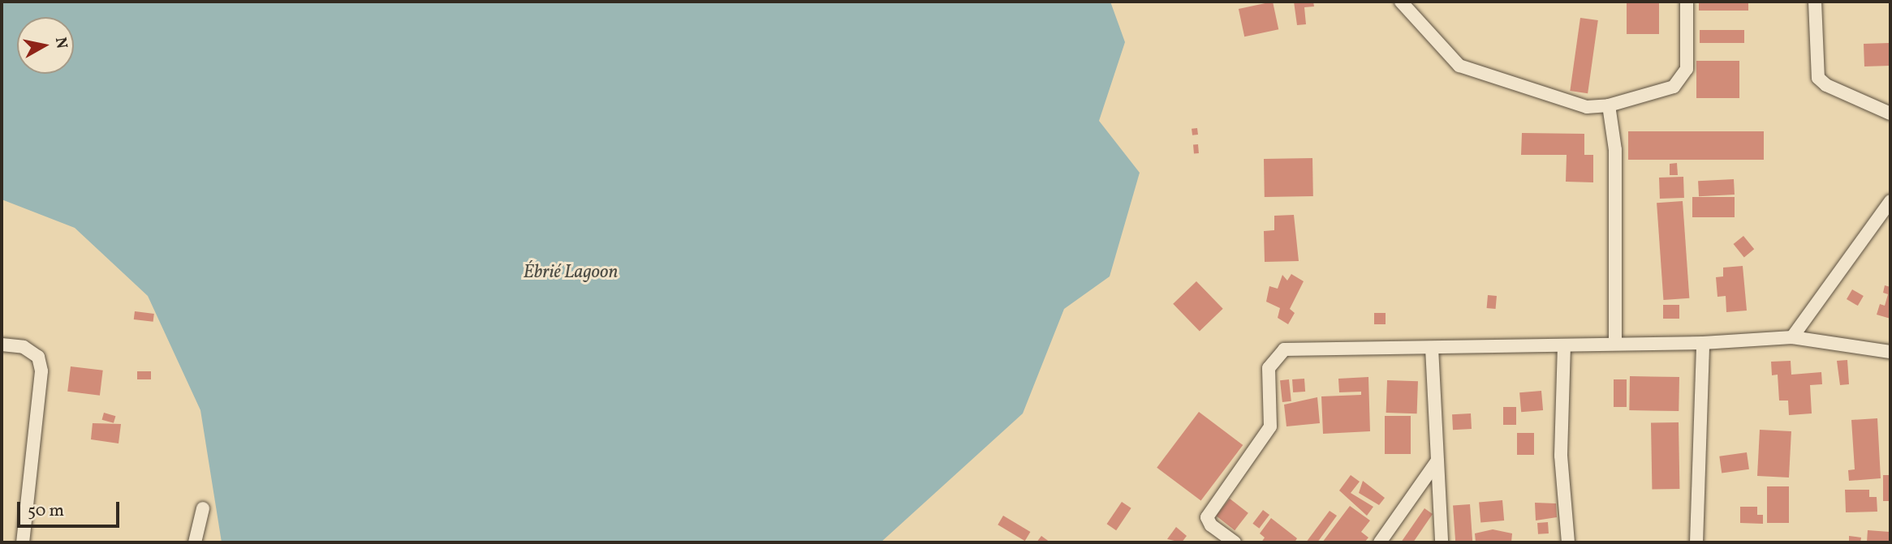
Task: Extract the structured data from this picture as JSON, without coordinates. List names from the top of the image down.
{
  "water": ["Ébrié Lagoon"],
  "scale_bar": "50 m",
  "north": "right"
}
